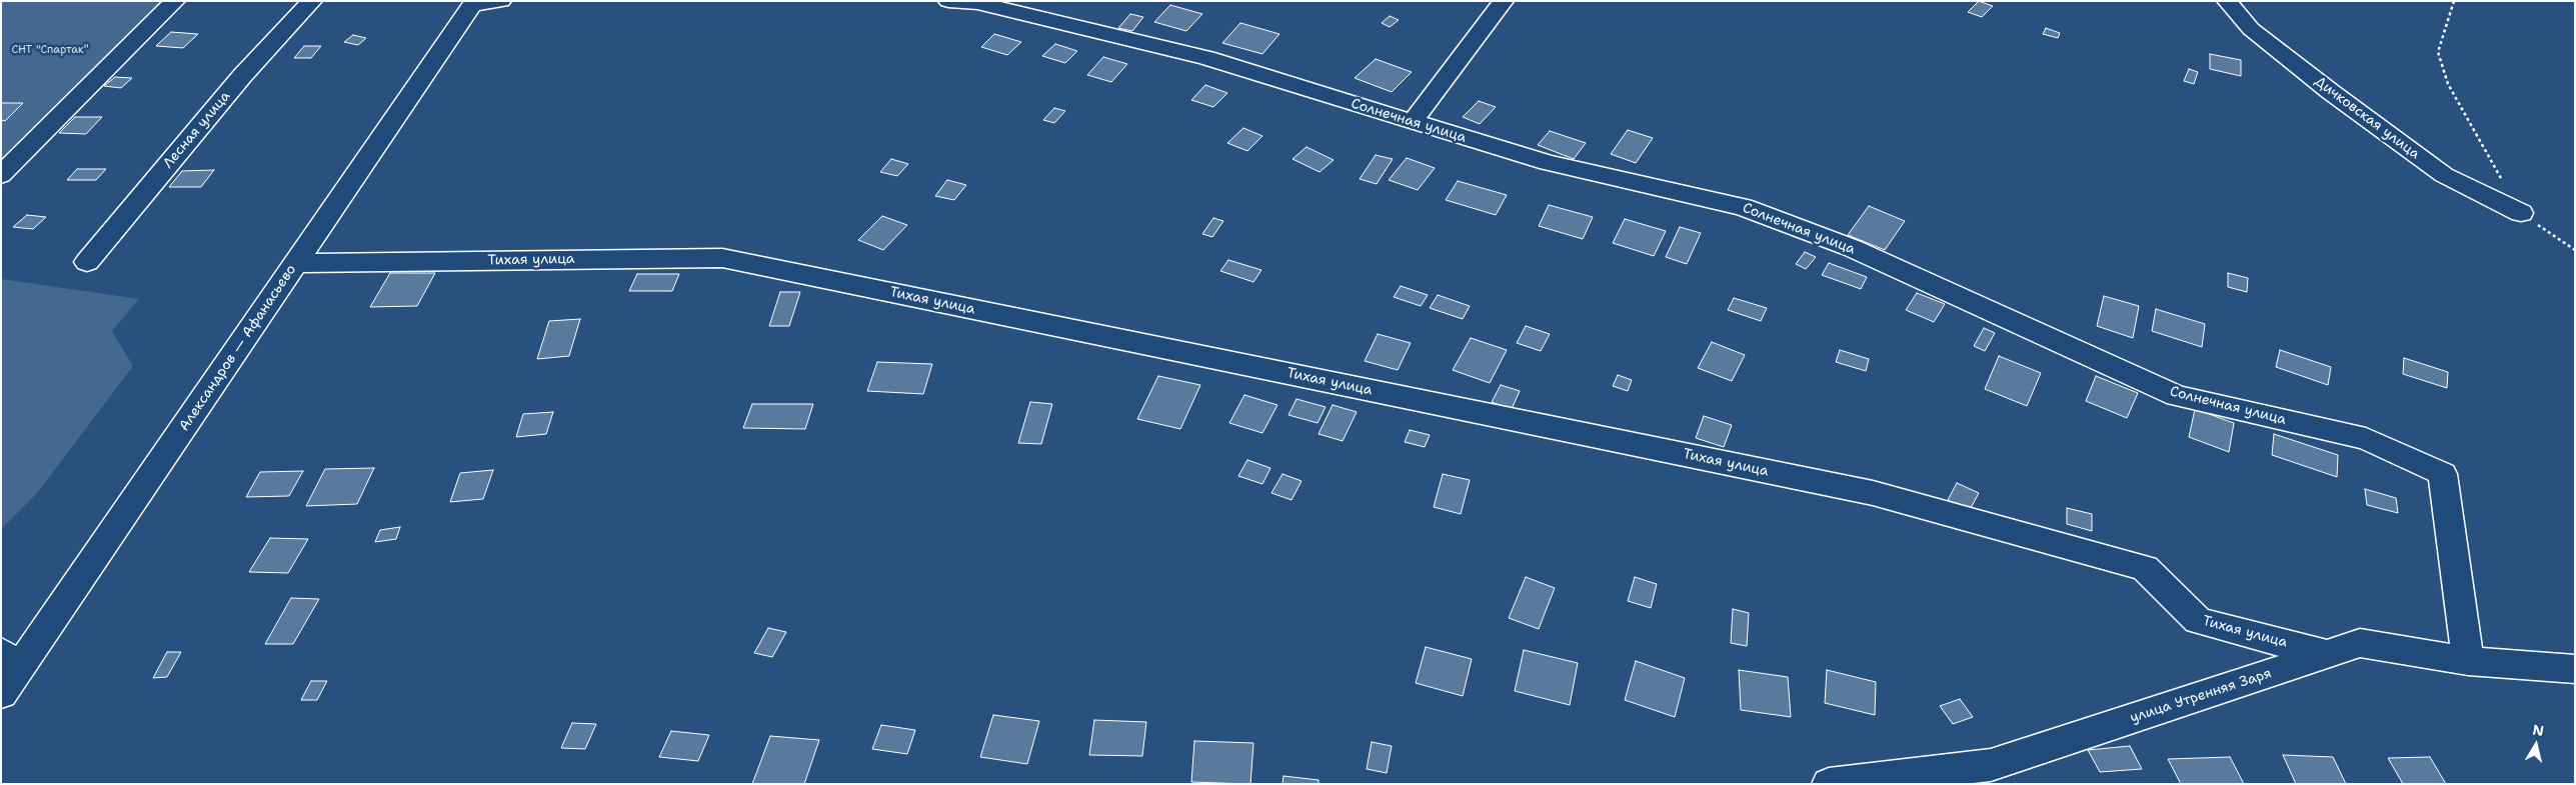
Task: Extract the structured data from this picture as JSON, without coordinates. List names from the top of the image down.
{
  "streets": {
    "street": [
      "Дичковская улица",
      "Солнечная улица",
      "Лесная улица",
      "Тихая улица",
      "Александров — Афанасьево",
      "улица Утренняя Заря"
    ]
  },
  "crossings": [
    ["Солнечная улица", "улица Утренняя Заря"],
    ["Тихая улица", "Александров — Афанасьево"],
    ["Тихая улица", "улица Утренняя Заря"]
  ],
  "parks": ["СНТ \"Спартак\""],
  "north": "top"
}
